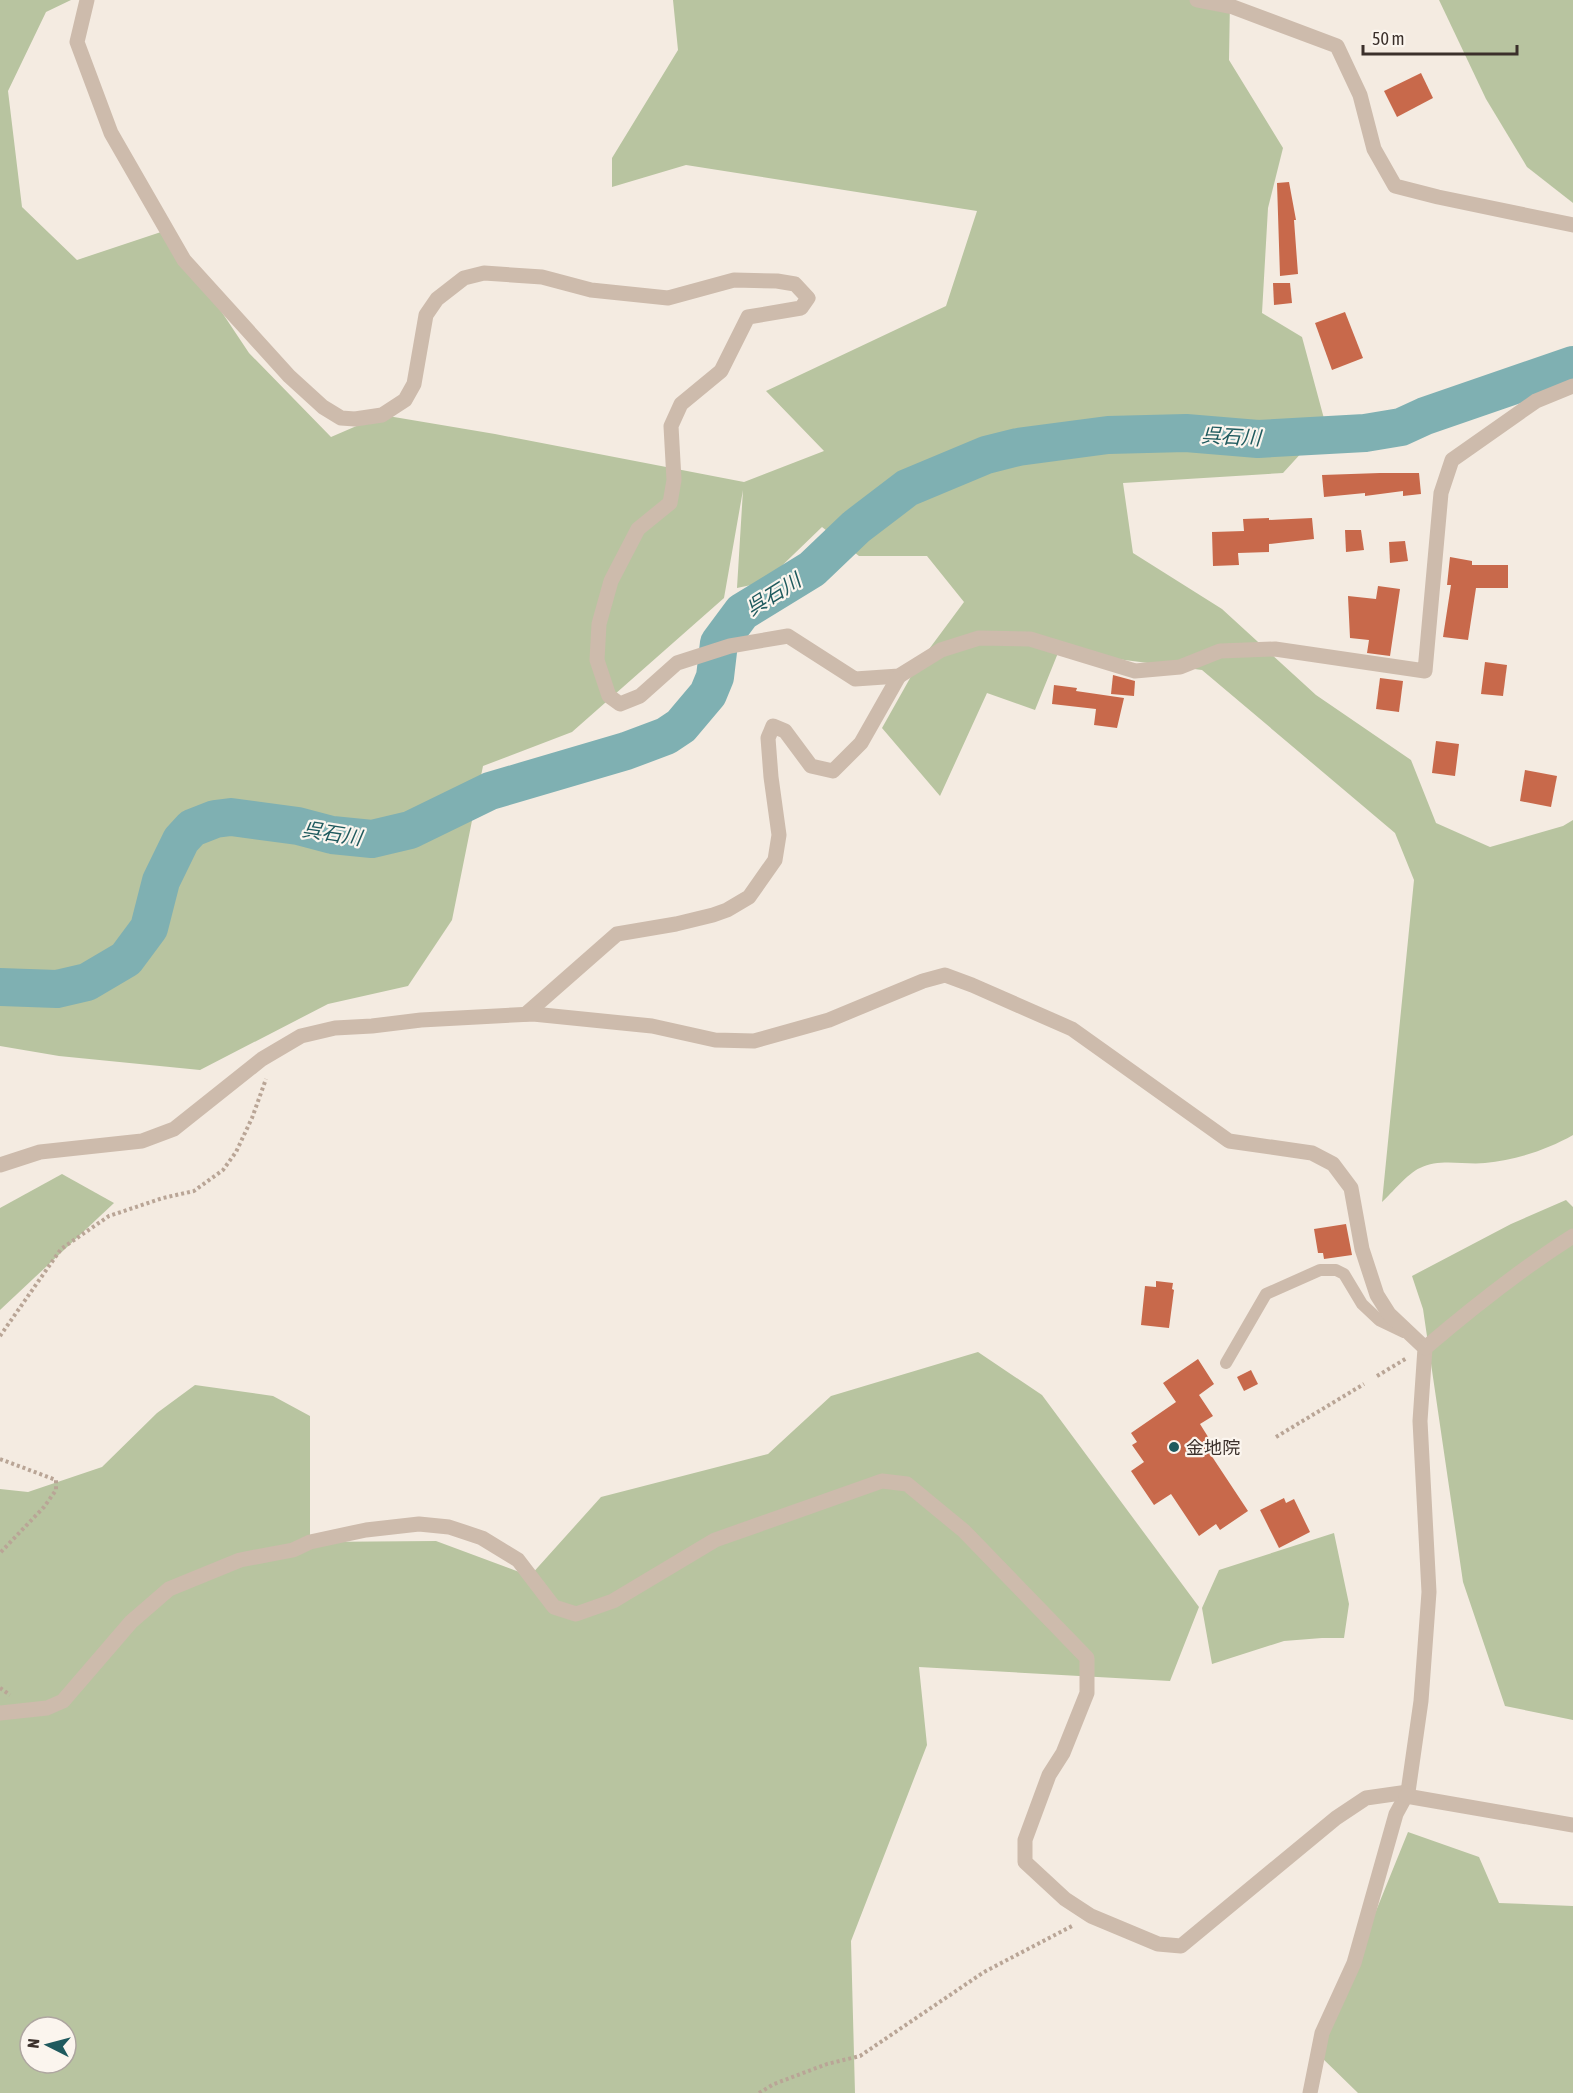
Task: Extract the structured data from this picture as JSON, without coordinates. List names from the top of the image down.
{
  "water": ["呉石川"],
  "places": ["金地院"],
  "scale_bar": "50 m",
  "north": "left"
}
